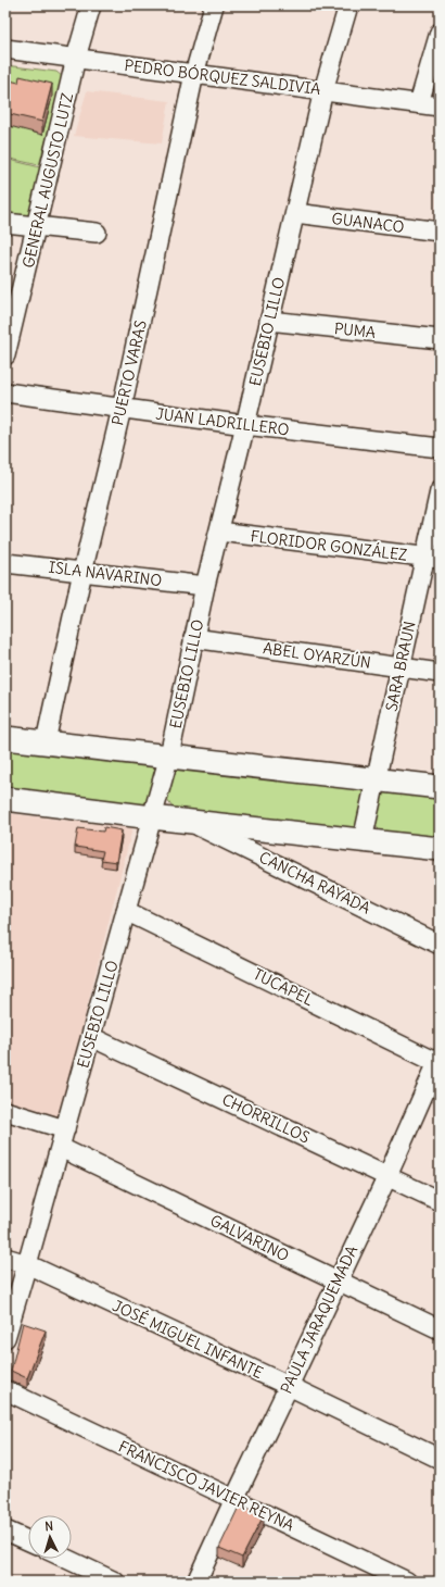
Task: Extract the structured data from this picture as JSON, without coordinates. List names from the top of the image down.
{
  "streets": {
    "street": [
      "PEDRO BÓRQUEZ SALDIVIA",
      "GENERAL AUGUSTO LUTZ",
      "GUANACO",
      "PUMA",
      "EUSEBIO LILLO",
      "PUERTO VARAS",
      "JUAN LADRILLERO",
      "FLORIDOR GONZÁLEZ",
      "ISLA NAVARINO",
      "ABEL OYARZÚN",
      "SARA BRAUN",
      "CANCHA RAYADA",
      "TUCAPEL",
      "CHORRILLOS",
      "GALVARINO",
      "PAULA JARAQUEMADA",
      "JOSÉ MIGUEL INFANTE",
      "FRANCISCO JAVIER REYNA"
    ]
  },
  "crossings": [
    ["PEDRO BÓRQUEZ SALDIVIA", "GENERAL AUGUSTO LUTZ"],
    ["PEDRO BÓRQUEZ SALDIVIA", "EUSEBIO LILLO"],
    ["PEDRO BÓRQUEZ SALDIVIA", "PUERTO VARAS"],
    ["GUANACO", "EUSEBIO LILLO"],
    ["PUMA", "EUSEBIO LILLO"],
    ["EUSEBIO LILLO", "JUAN LADRILLERO"],
    ["EUSEBIO LILLO", "FLORIDOR GONZÁLEZ"],
    ["EUSEBIO LILLO", "ISLA NAVARINO"],
    ["EUSEBIO LILLO", "ABEL OYARZÚN"],
    ["EUSEBIO LILLO", "TUCAPEL"],
    ["EUSEBIO LILLO", "CHORRILLOS"],
    ["EUSEBIO LILLO", "GALVARINO"],
    ["EUSEBIO LILLO", "JOSÉ MIGUEL INFANTE"],
    ["PUERTO VARAS", "JUAN LADRILLERO"],
    ["PUERTO VARAS", "ISLA NAVARINO"],
    ["FLORIDOR GONZÁLEZ", "SARA BRAUN"],
    ["ABEL OYARZÚN", "SARA BRAUN"],
    ["TUCAPEL", "PAULA JARAQUEMADA"],
    ["CHORRILLOS", "PAULA JARAQUEMADA"],
    ["GALVARINO", "PAULA JARAQUEMADA"],
    ["PAULA JARAQUEMADA", "JOSÉ MIGUEL INFANTE"],
    ["PAULA JARAQUEMADA", "FRANCISCO JAVIER REYNA"]
  ],
  "north": "top"
}
